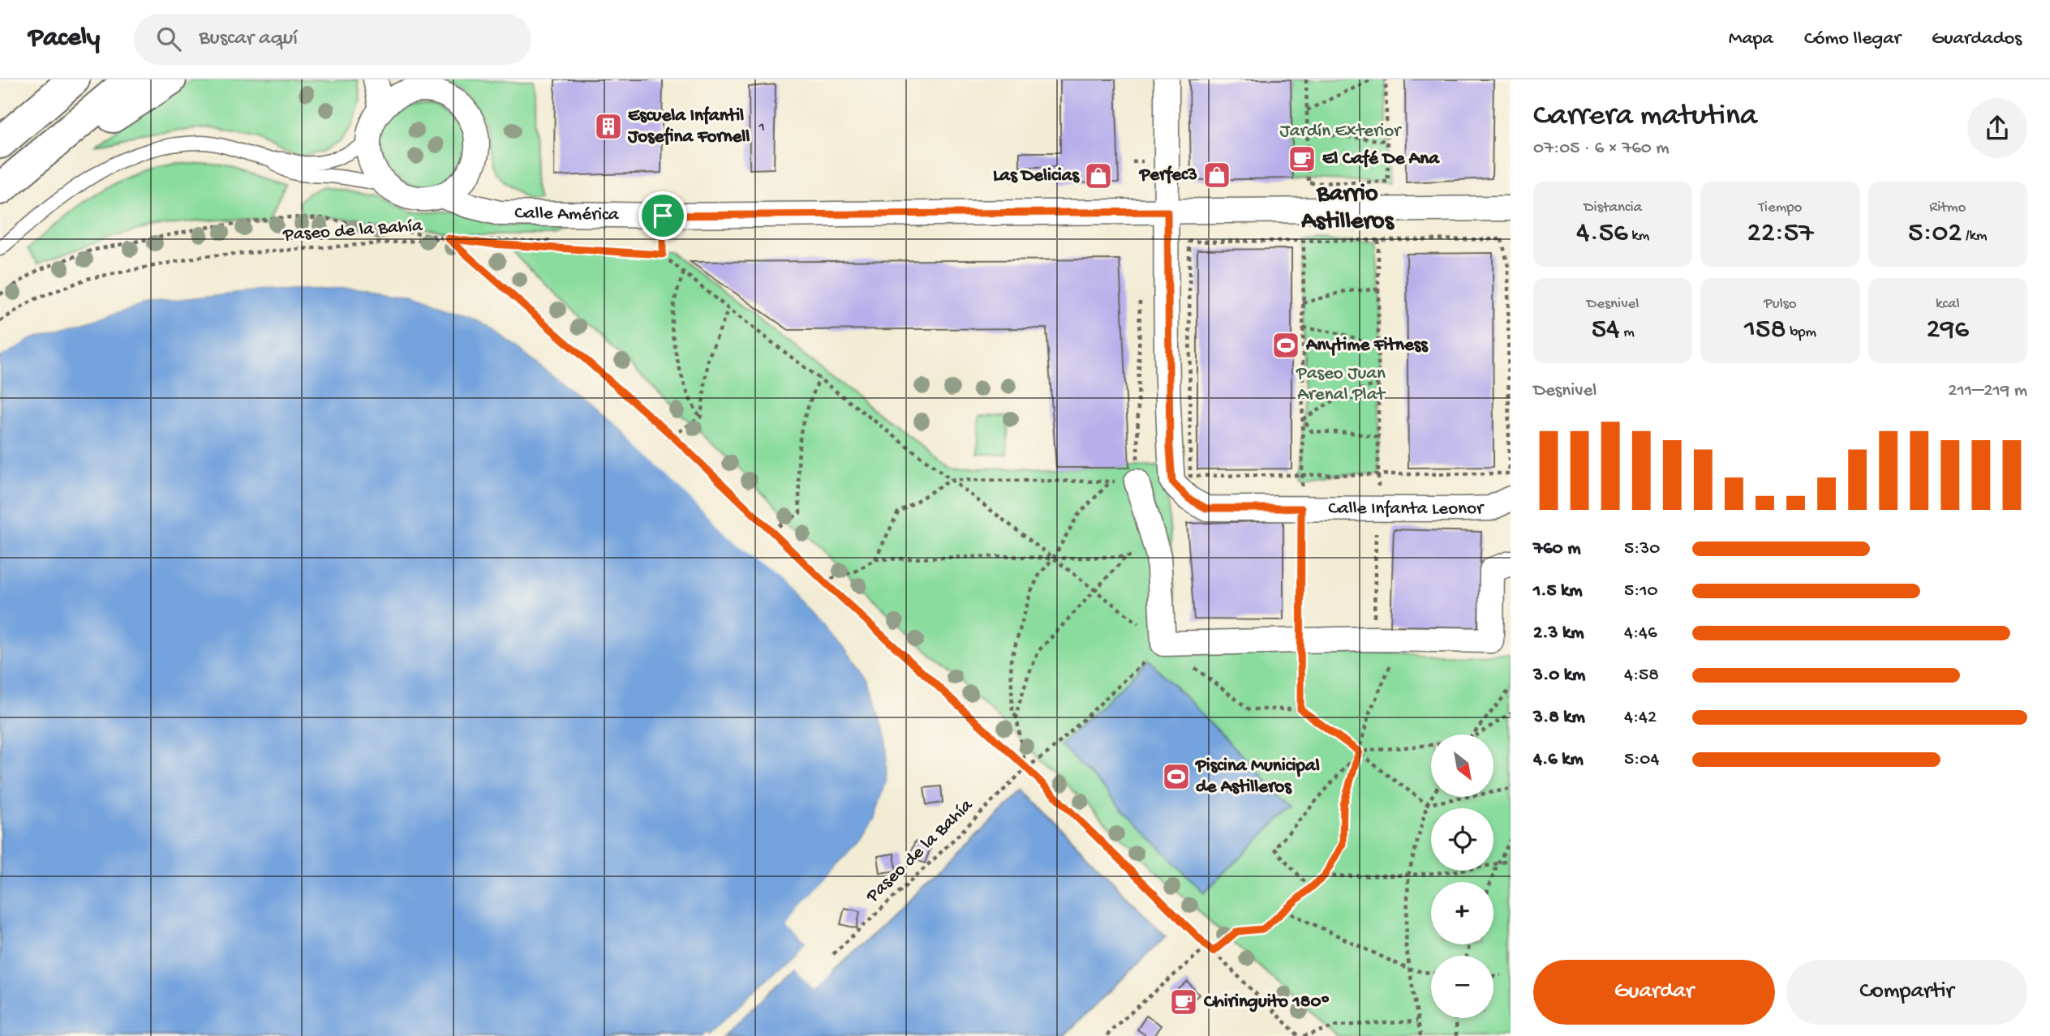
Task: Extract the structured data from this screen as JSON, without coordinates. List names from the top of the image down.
{
  "streets": {
    "street": ["Calle América", "Calle Infanta Leonor"],
    "path": ["Paseo de la Bahía"]
  },
  "crossings": [
    ["Calle América", "Calle Infanta Leonor"]
  ],
  "districts": ["Barrio Astilleros"],
  "parks": ["Jardín Exterior", "Paseo Juan Arenal Plat"],
  "places": {
    "building": ["Escuela Infantil Josefina Fornell"],
    "cafe": ["El Café De Ana", "Chiringuito 180º"],
    "shop": ["Perfec3", "Las Delicias"],
    "sports": ["Anytime Fitness", "Piscina Municipal de Astilleros"]
  },
  "house_numbers": ["1"],
  "north": "bottom right",
  "page": {
    "header": "Pacely",
    "search": "Buscar aquí",
    "nav": ["Mapa", "Cómo llegar", "Guardados"],
    "heading": ["Carrera matutina", "07:05 · 6 × 760 m"],
    "stats": [
      ["Distancia", "4.56 km"],
      ["Tiempo", "22:57"],
      ["Ritmo", "5:02 /km"],
      ["Desnivel", "54 m"],
      ["Pulso", "158 bpm"],
      ["kcal", "296"]
    ],
    "chart": ["Desnivel", "211–219 m"],
    "list": [
      {
        "name": "760 m",
        "note": "5:30"
      },
      {
        "name": "1.5 km",
        "note": "5:10"
      },
      {
        "name": "2.3 km",
        "note": "4:46"
      },
      {
        "name": "3.0 km",
        "note": "4:58"
      },
      {
        "name": "3.8 km",
        "note": "4:42"
      },
      {
        "name": "4.6 km",
        "note": "5:04"
      }
    ],
    "map_buttons": ["+", "−"],
    "buttons": ["Guardar", "Compartir"]
  }
}
